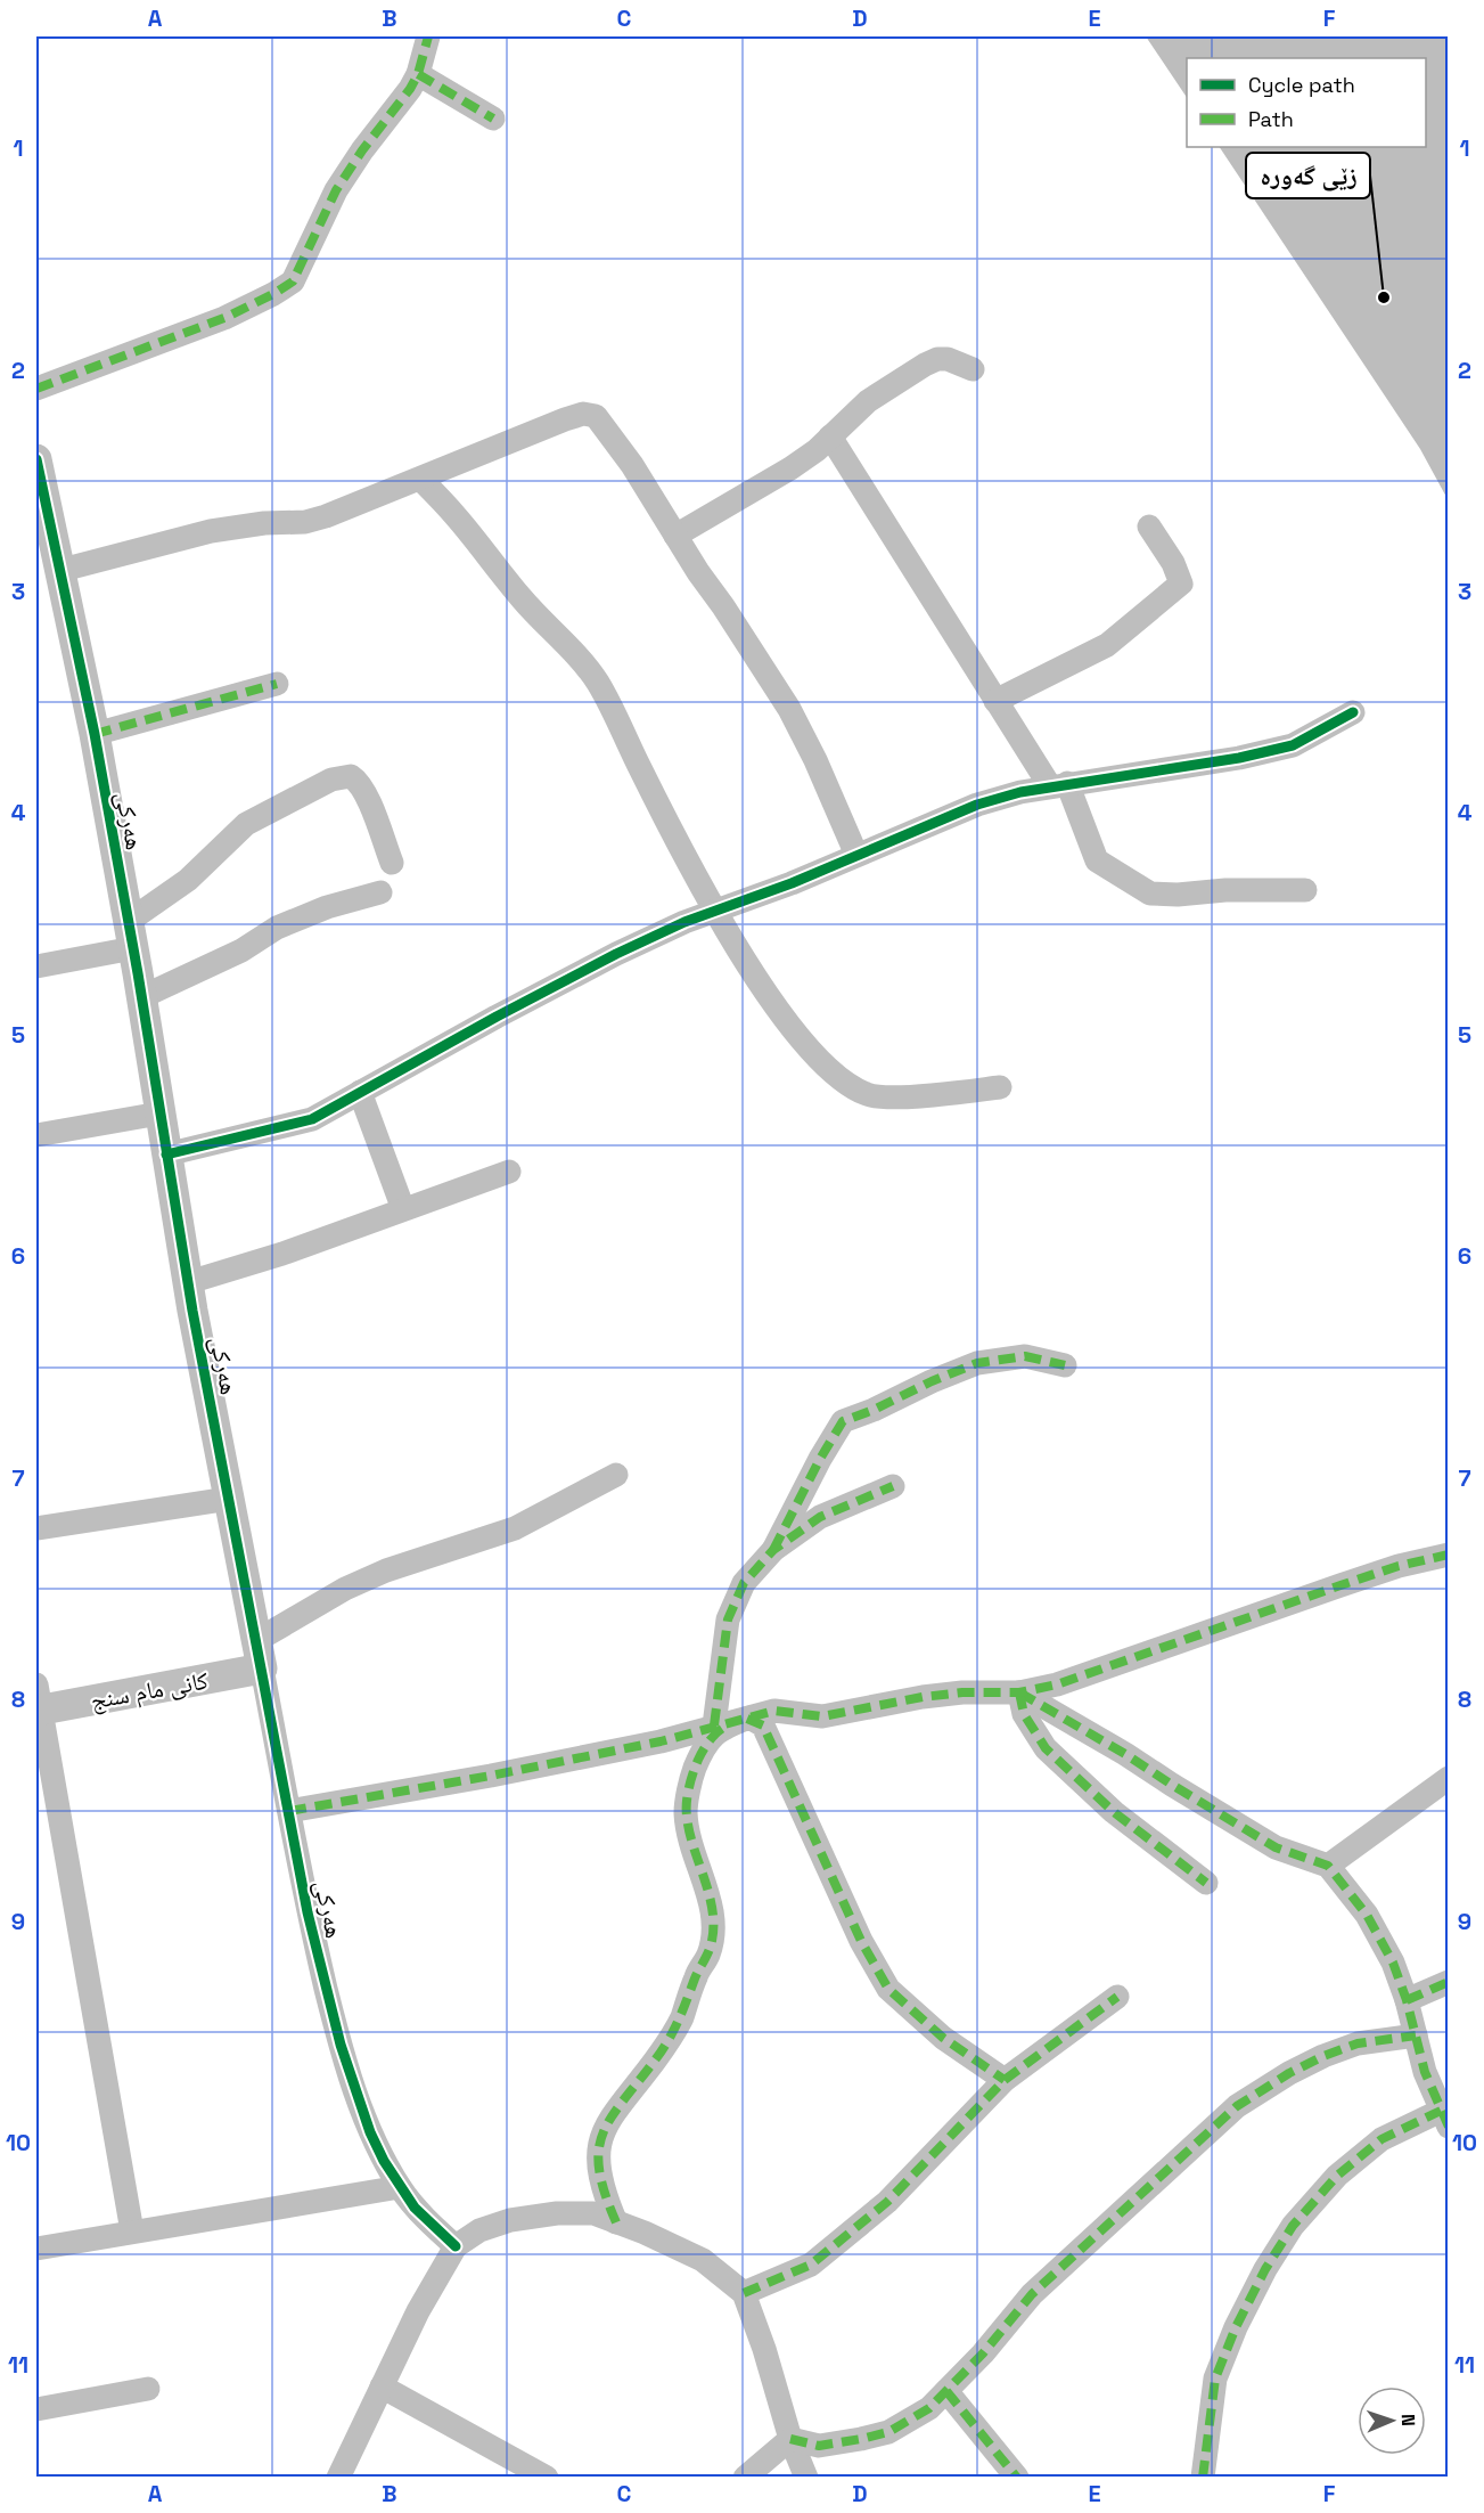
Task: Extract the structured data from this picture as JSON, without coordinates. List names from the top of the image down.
{
  "streets": {
    "street": ["هەرکی", "کانی مام سنج"]
  },
  "crossings": [
    ["هەرکی", "کانی مام سنج"]
  ],
  "places": ["زێی گەورە"],
  "legend": ["Cycle path", "Path"],
  "north": "right",
  "grid": {
    "columns": [
      "A",
      "B",
      "C",
      "D",
      "E",
      "F"
    ],
    "rows": [
      "1",
      "2",
      "3",
      "4",
      "5",
      "6",
      "7",
      "8",
      "9",
      "10",
      "11"
    ]
  }
}
